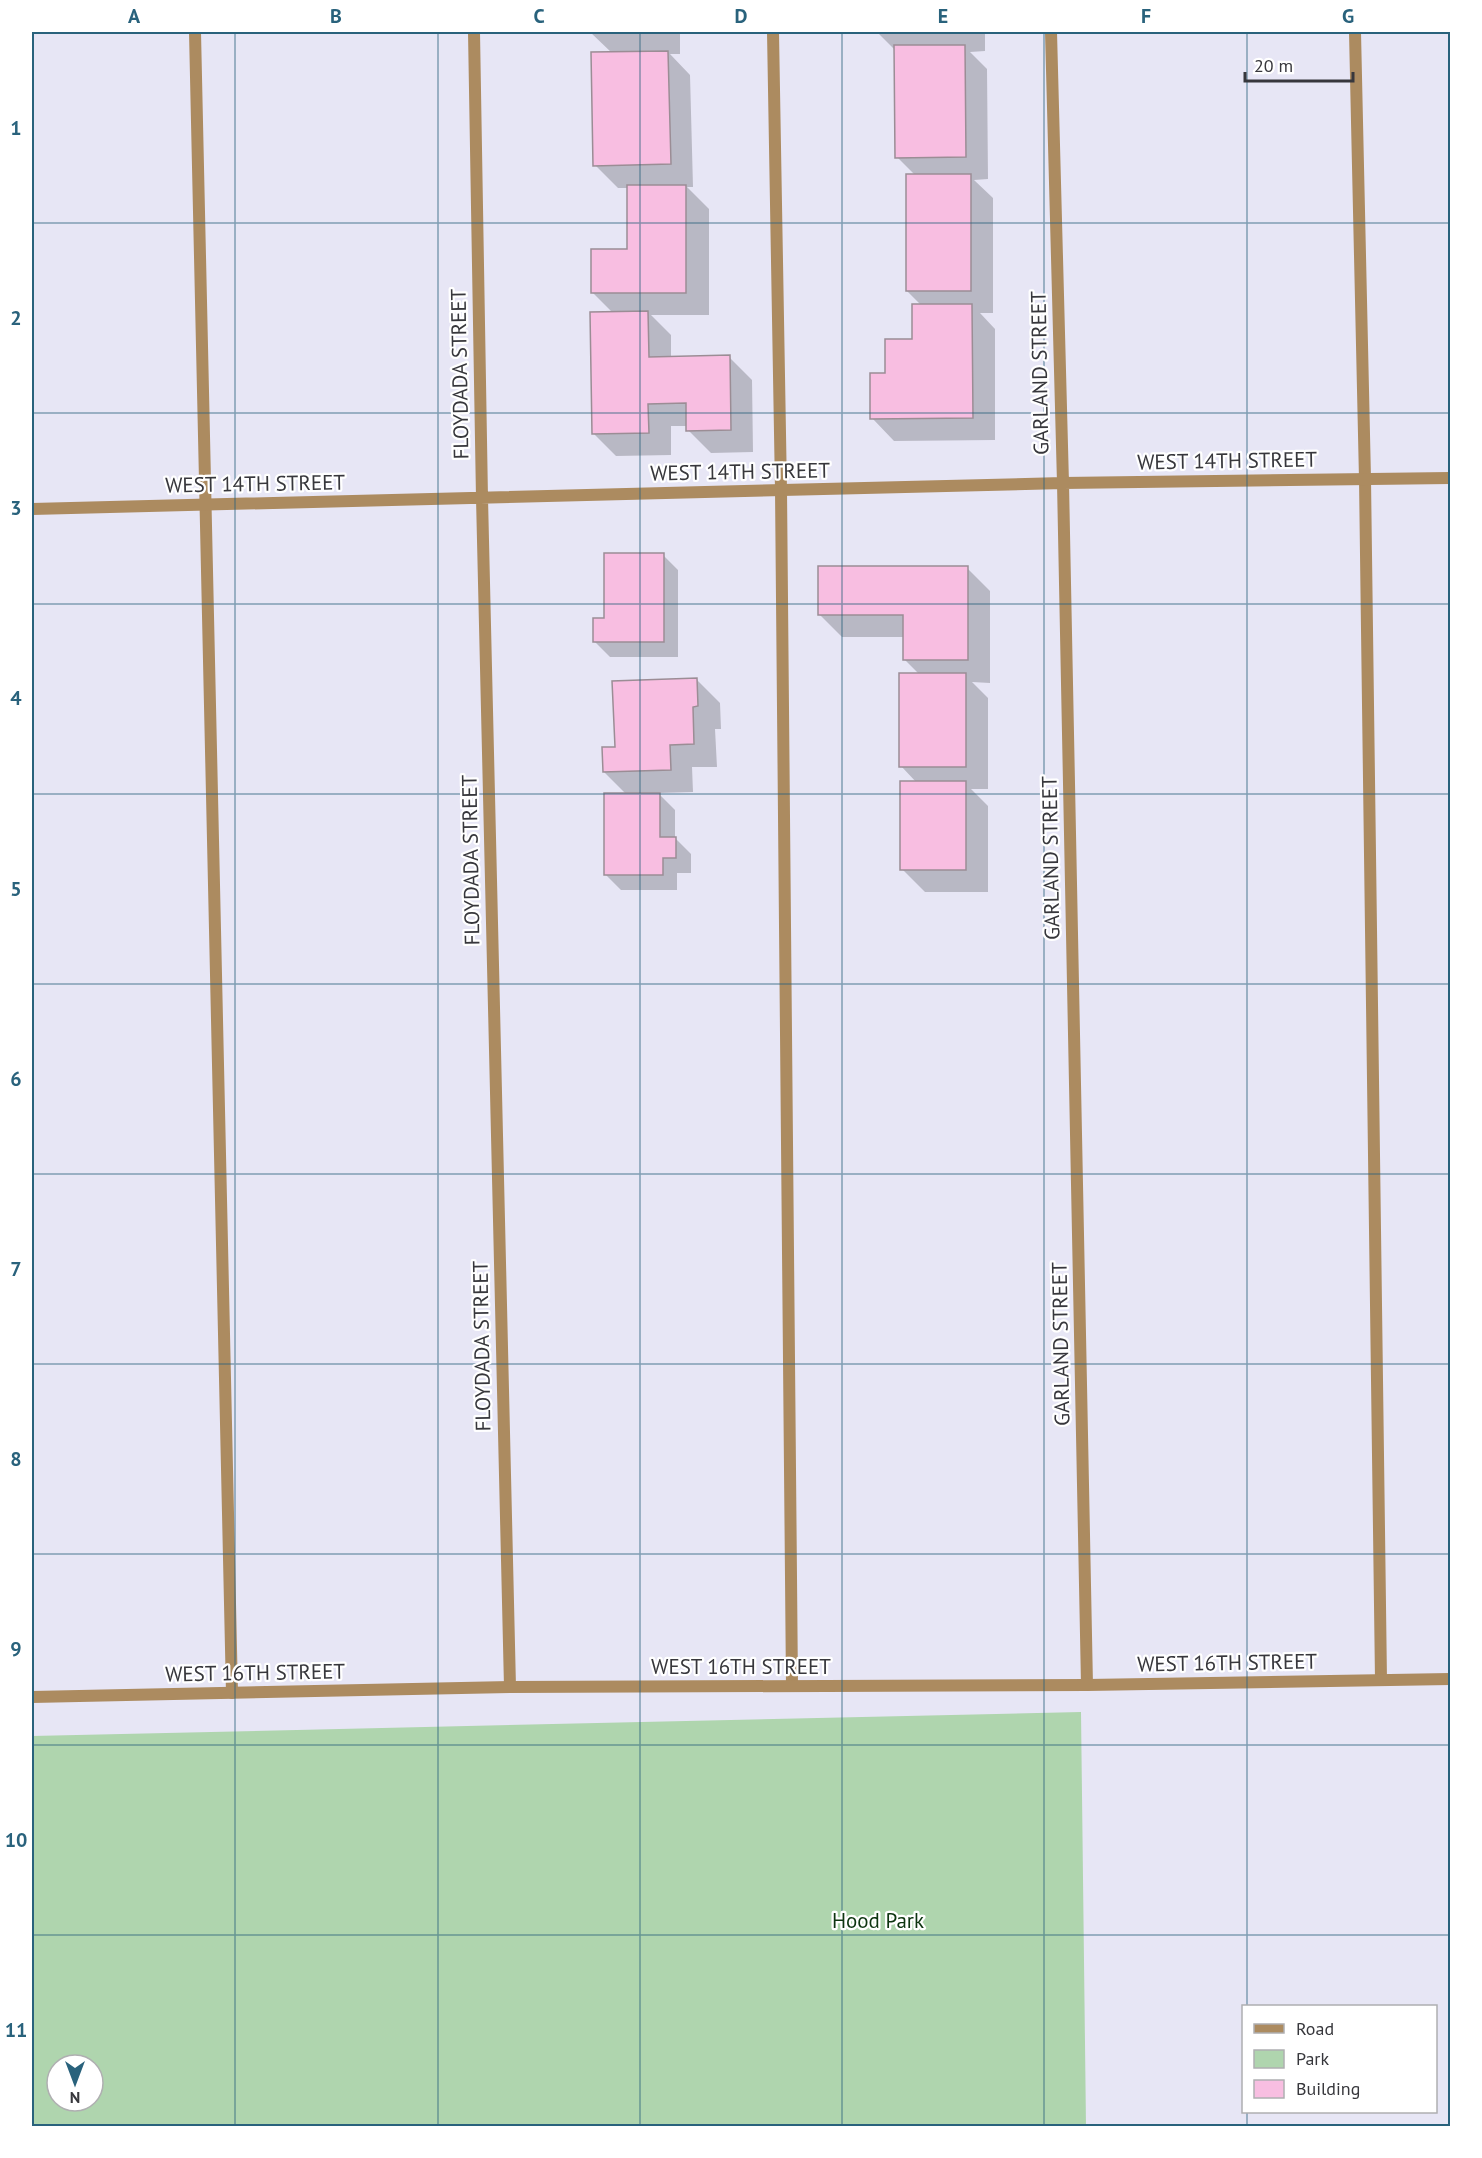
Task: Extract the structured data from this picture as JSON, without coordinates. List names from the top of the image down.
{
  "streets": {
    "street": [
      "GARLAND STREET",
      "FLOYDADA STREET",
      "WEST 14TH STREET",
      "WEST 16TH STREET"
    ]
  },
  "crossings": [
    ["GARLAND STREET", "WEST 14TH STREET"],
    ["GARLAND STREET", "WEST 16TH STREET"],
    ["FLOYDADA STREET", "WEST 14TH STREET"],
    ["FLOYDADA STREET", "WEST 16TH STREET"]
  ],
  "parks": ["Hood Park"],
  "legend": ["Road", "Park", "Building"],
  "scale_bar": "20 m",
  "north": "bottom",
  "grid": {
    "columns": [
      "A",
      "B",
      "C",
      "D",
      "E",
      "F",
      "G"
    ],
    "rows": [
      "1",
      "2",
      "3",
      "4",
      "5",
      "6",
      "7",
      "8",
      "9",
      "10",
      "11"
    ]
  }
}
